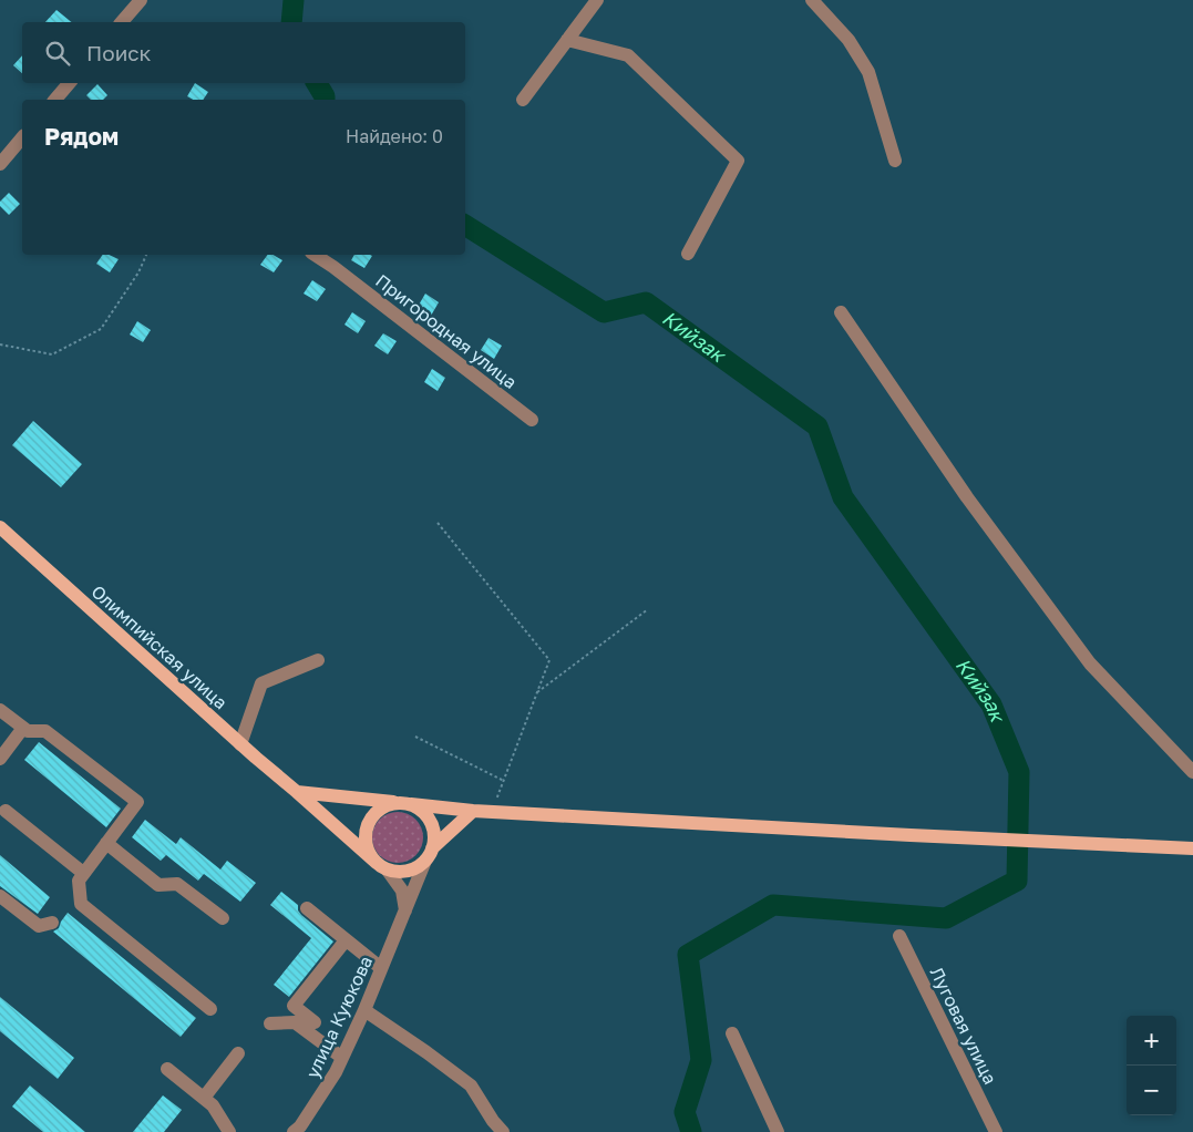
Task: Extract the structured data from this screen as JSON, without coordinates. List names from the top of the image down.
{
  "streets": {
    "main road": ["Олимпийская улица"],
    "street": ["Пригородная улица", "улица Куюкова", "Луговая улица"]
  },
  "crossings": [
    ["Олимпийская улица", "улица Куюкова"]
  ],
  "water": ["Кийзак"],
  "page": {
    "search": "Поиск",
    "heading": ["Рядом", "Найдено: 0"],
    "map_buttons": ["+", "−"]
  }
}
